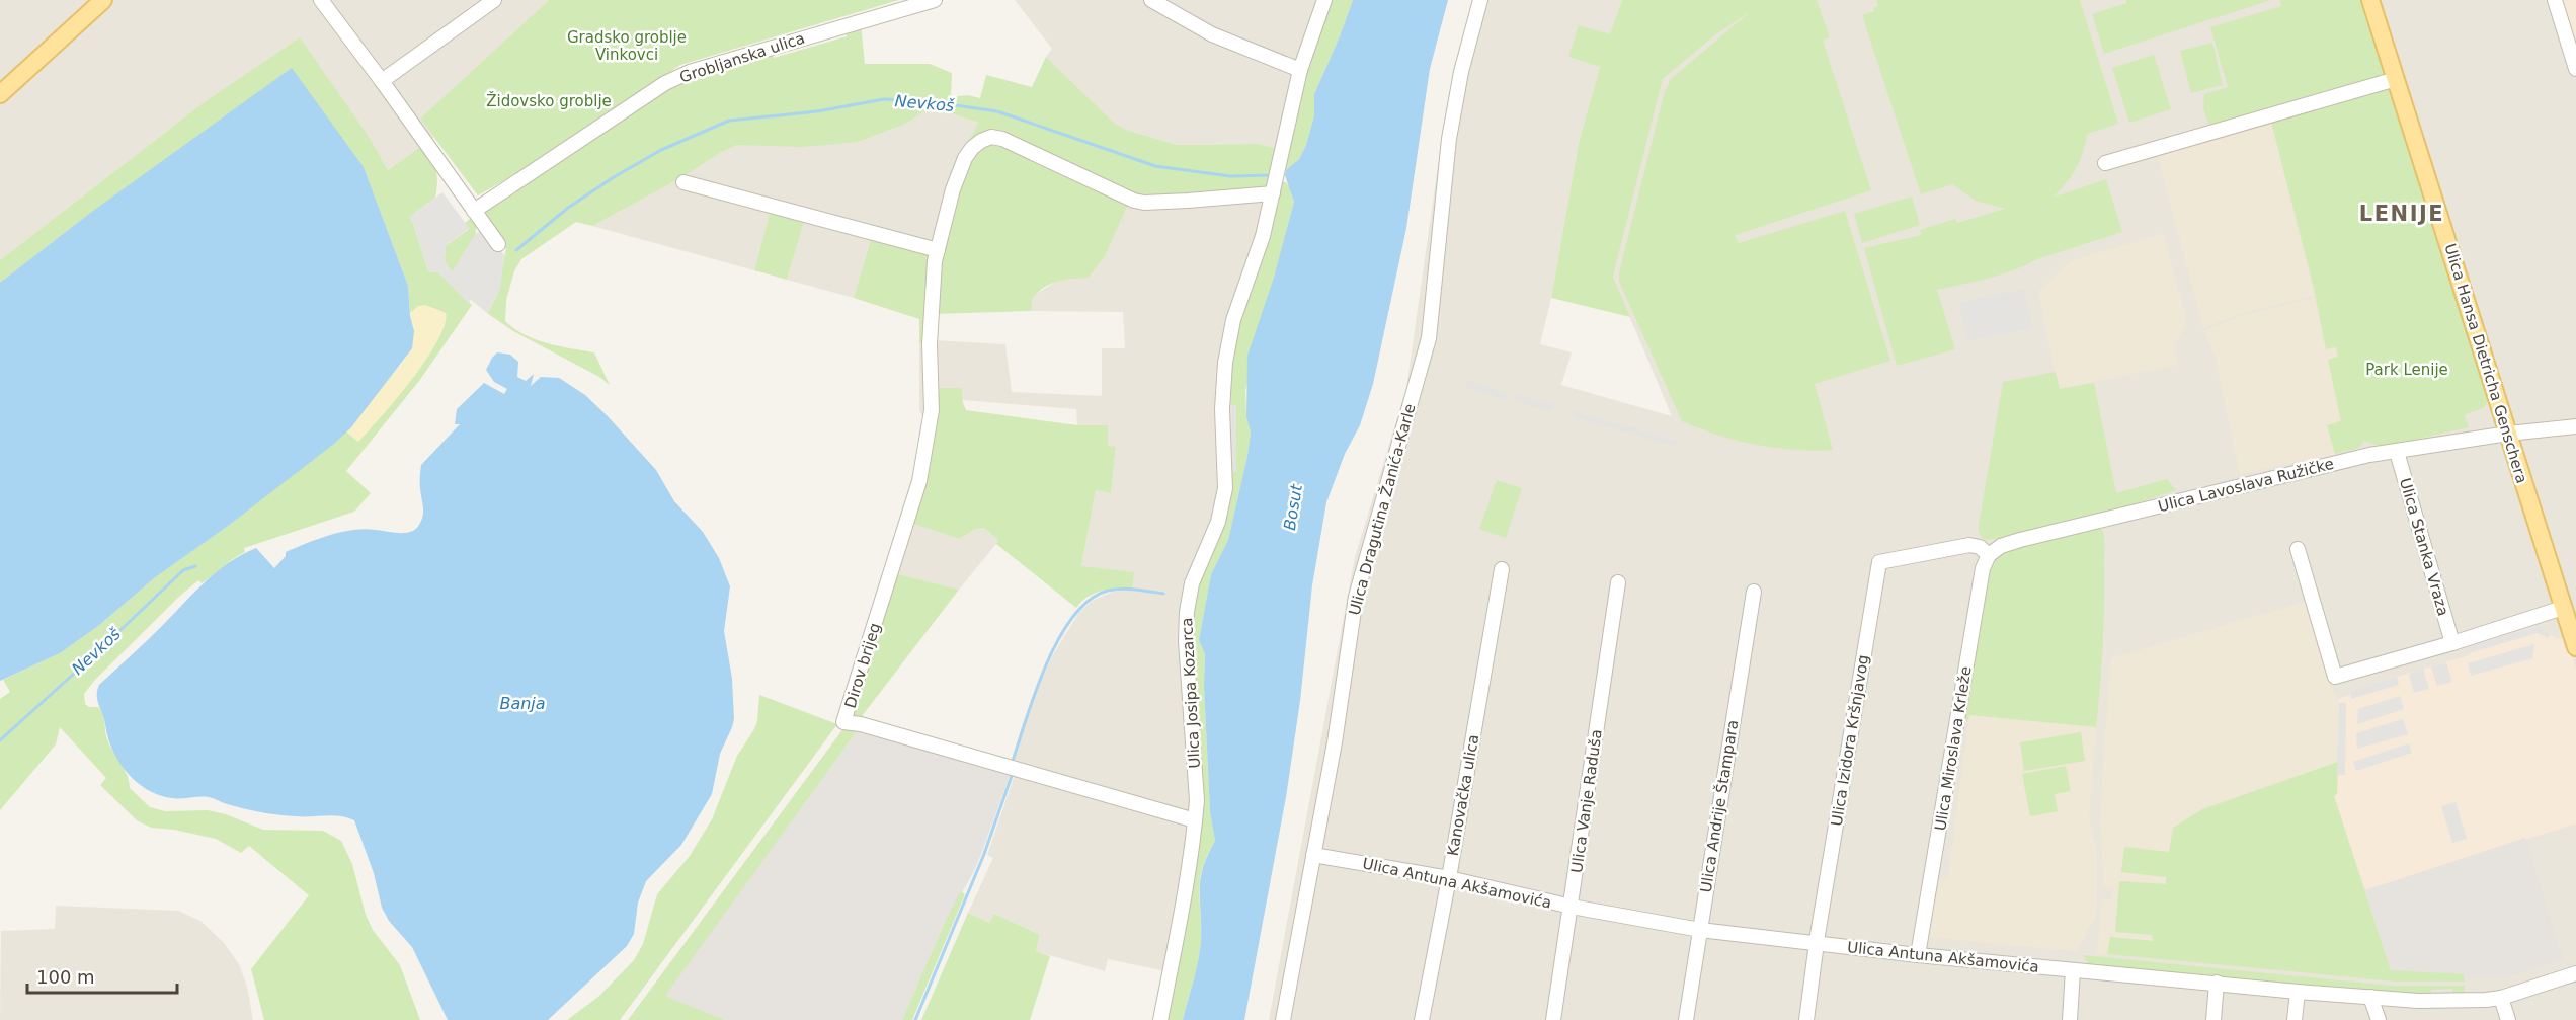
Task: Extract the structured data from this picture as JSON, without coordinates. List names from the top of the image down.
{
  "streets": {
    "main road": ["Ulica Hansa Dietricha Genschera"],
    "street": [
      "Grobljanska ulica",
      "Ulica Lavoslava Ružičke",
      "Ulica Dragutina Žanića-Karle",
      "Ulica Stanka Vraza",
      "Dirov brijeg",
      "Ulica Josipa Kozarca",
      "Ulica Izidora Kršnjavog",
      "Ulica Miroslava Krleže",
      "Kanovačka ulica",
      "Ulica Vanje Raduša",
      "Ulica Andrije Štampara",
      "Ulica Antuna Akšamovića"
    ]
  },
  "crossings": [
    ["Ulica Hansa Dietricha Genschera", "Ulica Lavoslava Ružičke"],
    ["Ulica Lavoslava Ružičke", "Ulica Stanka Vraza"],
    ["Ulica Lavoslava Ružičke", "Ulica Izidora Kršnjavog"],
    ["Ulica Lavoslava Ružičke", "Ulica Miroslava Krleže"],
    ["Ulica Dragutina Žanića-Karle", "Ulica Antuna Akšamovića"],
    ["Dirov brijeg", "Ulica Josipa Kozarca"],
    ["Ulica Izidora Kršnjavog", "Ulica Miroslava Krleže"],
    ["Ulica Izidora Kršnjavog", "Ulica Antuna Akšamovića"],
    ["Ulica Miroslava Krleže", "Ulica Antuna Akšamovića"],
    ["Kanovačka ulica", "Ulica Antuna Akšamovića"],
    ["Ulica Vanje Raduša", "Ulica Antuna Akšamovića"],
    ["Ulica Andrije Štampara", "Ulica Antuna Akšamovića"]
  ],
  "districts": ["LENIJE"],
  "water": ["Nevkoš", "Bosut", "Banja"],
  "parks": ["Gradsko groblje Vinkovci", "Židovsko groblje", "Park Lenije"],
  "scale_bar": "100 m"
}
